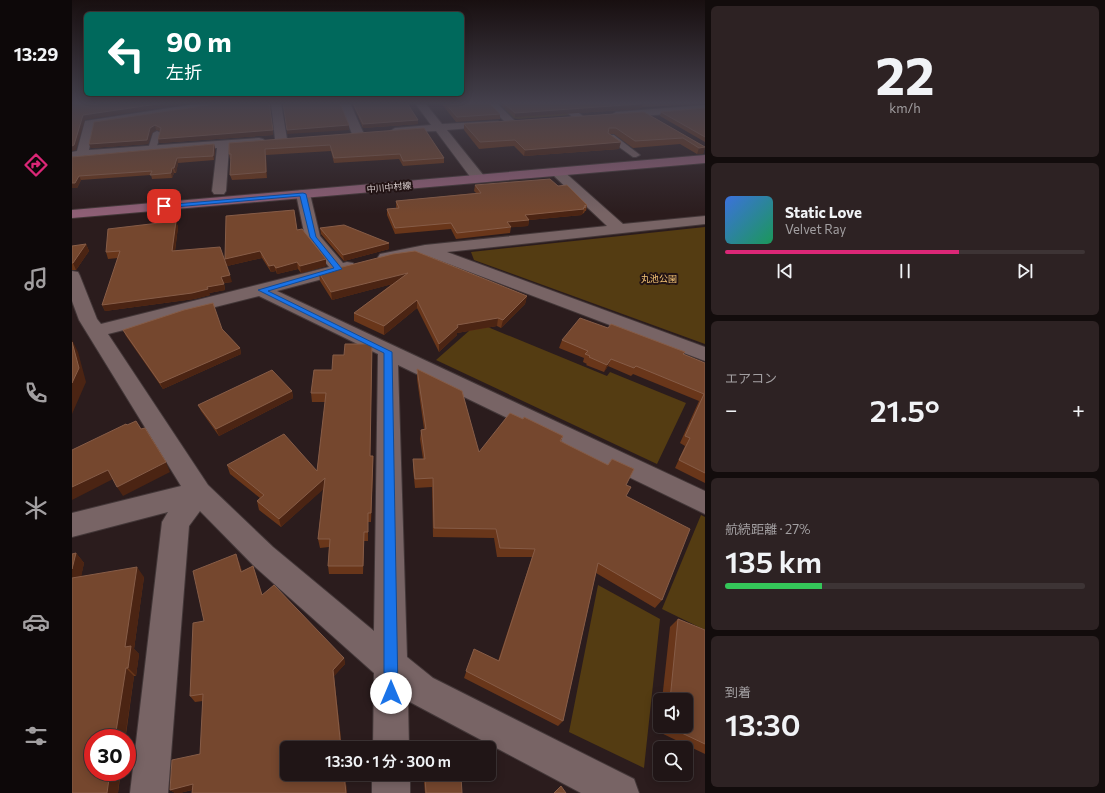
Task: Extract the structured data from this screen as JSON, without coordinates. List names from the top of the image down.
{
  "streets": {
    "main road": ["中川中村線"]
  },
  "parks": ["丸池公園"],
  "page": {
    "tabs": "13:29",
    "tile": [
      ["22", "km/h"],
      "エアコン",
      ["航続距離 · 27%", "135 km"],
      ["到着", "13:30"]
    ],
    "turn": ["90 m", "左折"],
    "song": ["Static Love", "Velvet Ray"],
    "heat": ["−", "21.5°", "+"],
    "limit": "30",
    "trip": "13:30 · 1 分 · 300 m"
  }
}
